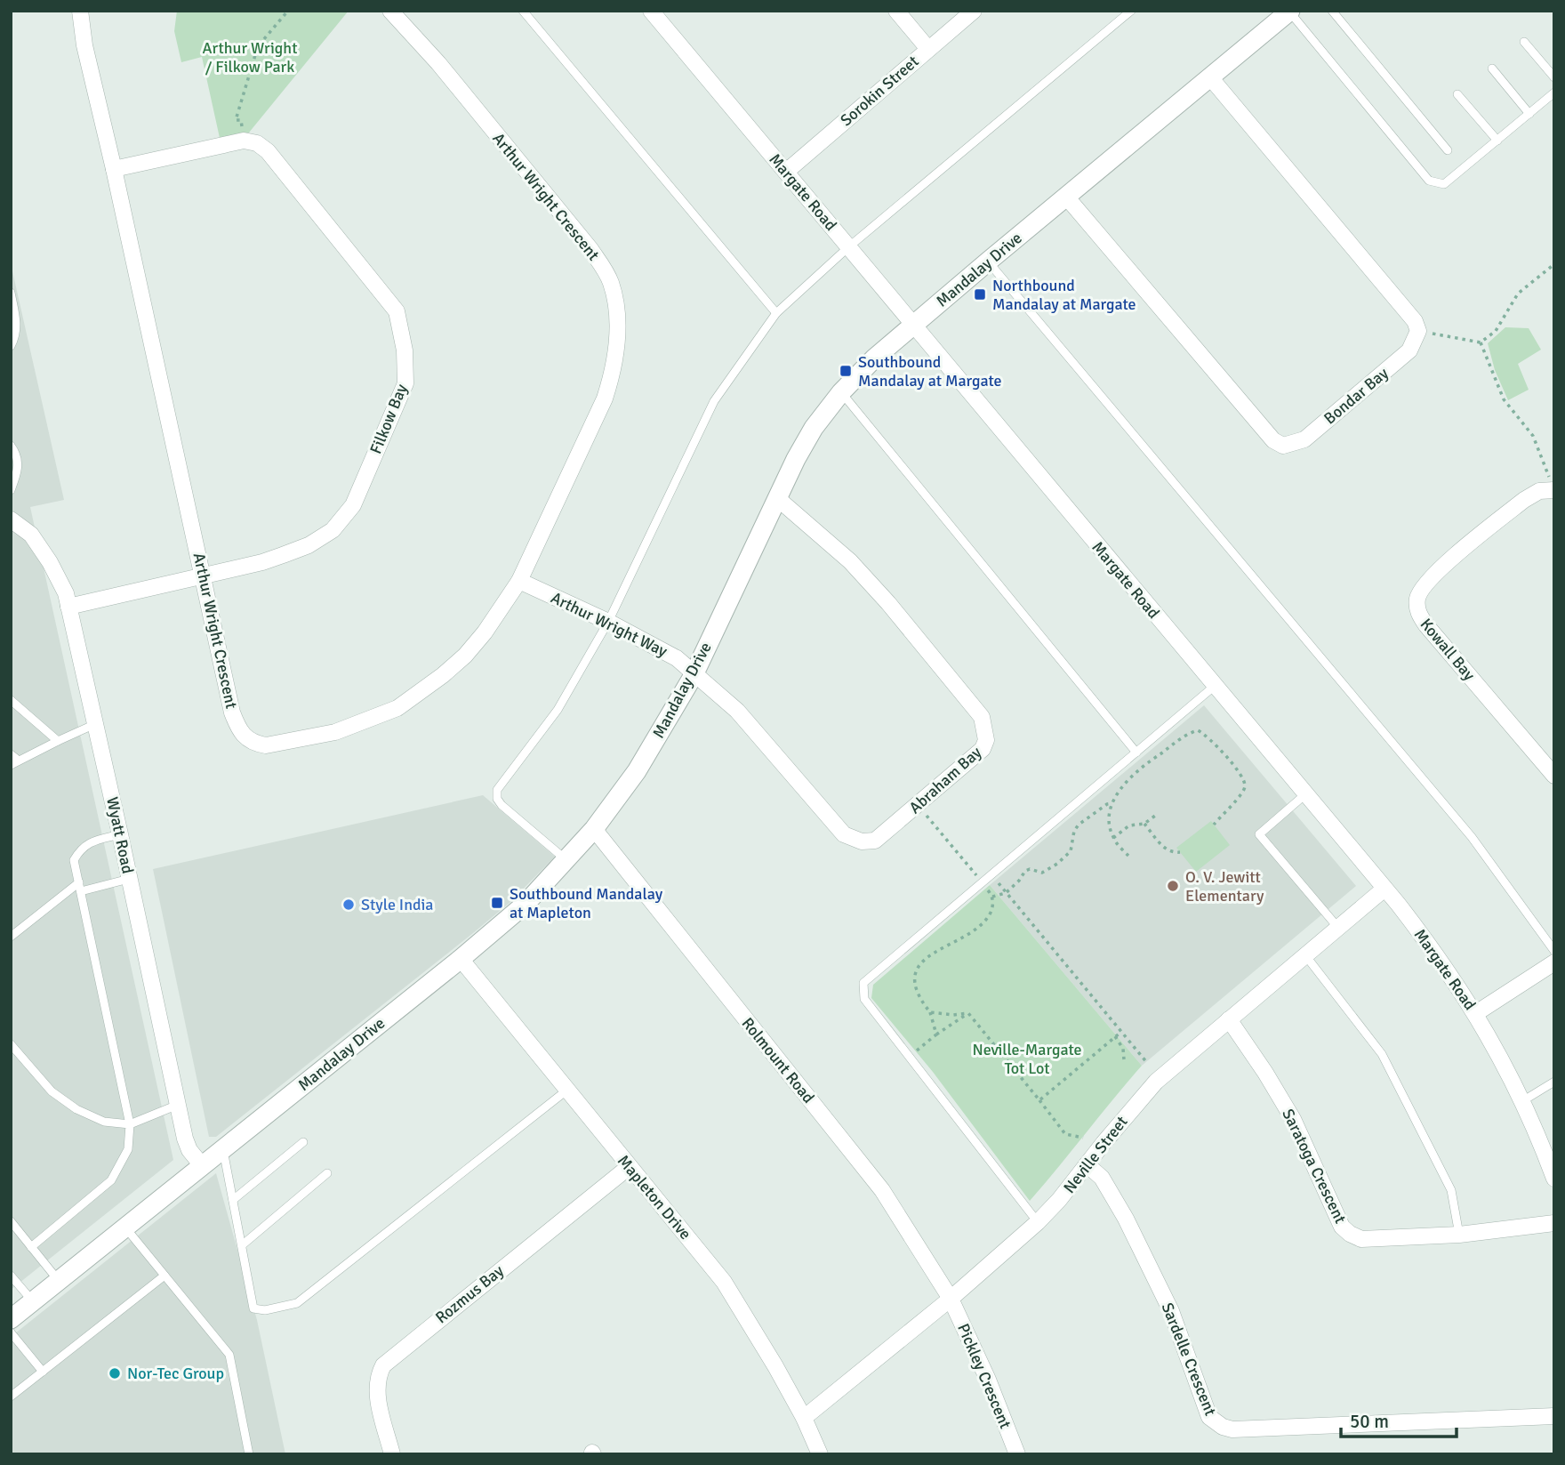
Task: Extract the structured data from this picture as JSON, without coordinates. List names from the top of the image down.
{
  "streets": {
    "street": [
      "Sorokin Street",
      "Margate Road",
      "Arthur Wright Crescent",
      "Mandalay Drive",
      "Bondar Bay",
      "Filkow Bay",
      "Arthur Wright Way",
      "Kowall Bay",
      "Abraham Bay",
      "Wyatt Road",
      "Rolmount Road",
      "Neville Street",
      "Saratoga Crescent",
      "Mapleton Drive",
      "Rozmus Bay",
      "Sardelle Crescent",
      "Pickley Crescent"
    ]
  },
  "crossings": [
    ["Sorokin Street", "Margate Road"],
    ["Margate Road", "Mandalay Drive"],
    ["Margate Road", "Neville Street"],
    ["Arthur Wright Crescent", "Filkow Bay"],
    ["Arthur Wright Crescent", "Arthur Wright Way"],
    ["Mandalay Drive", "Bondar Bay"],
    ["Mandalay Drive", "Arthur Wright Way"],
    ["Mandalay Drive", "Abraham Bay"],
    ["Mandalay Drive", "Wyatt Road"],
    ["Mandalay Drive", "Rolmount Road"],
    ["Mandalay Drive", "Mapleton Drive"],
    ["Filkow Bay", "Wyatt Road"],
    ["Arthur Wright Way", "Abraham Bay"],
    ["Rolmount Road", "Neville Street"],
    ["Rolmount Road", "Pickley Crescent"],
    ["Neville Street", "Saratoga Crescent"],
    ["Neville Street", "Mapleton Drive"],
    ["Neville Street", "Sardelle Crescent"],
    ["Neville Street", "Pickley Crescent"],
    ["Mapleton Drive", "Rozmus Bay"]
  ],
  "parks": ["Arthur Wright / Filkow Park", "Neville-Margate Tot Lot"],
  "places": {
    "transit": ["Northbound Mandalay at Margate", "Southbound Mandalay at Margate", "Southbound Mandalay at Mapleton"],
    "other": ["O. V. Jewitt Elementary", "Style India", "Nor-Tec Group"]
  },
  "scale_bar": "50 m"
}
